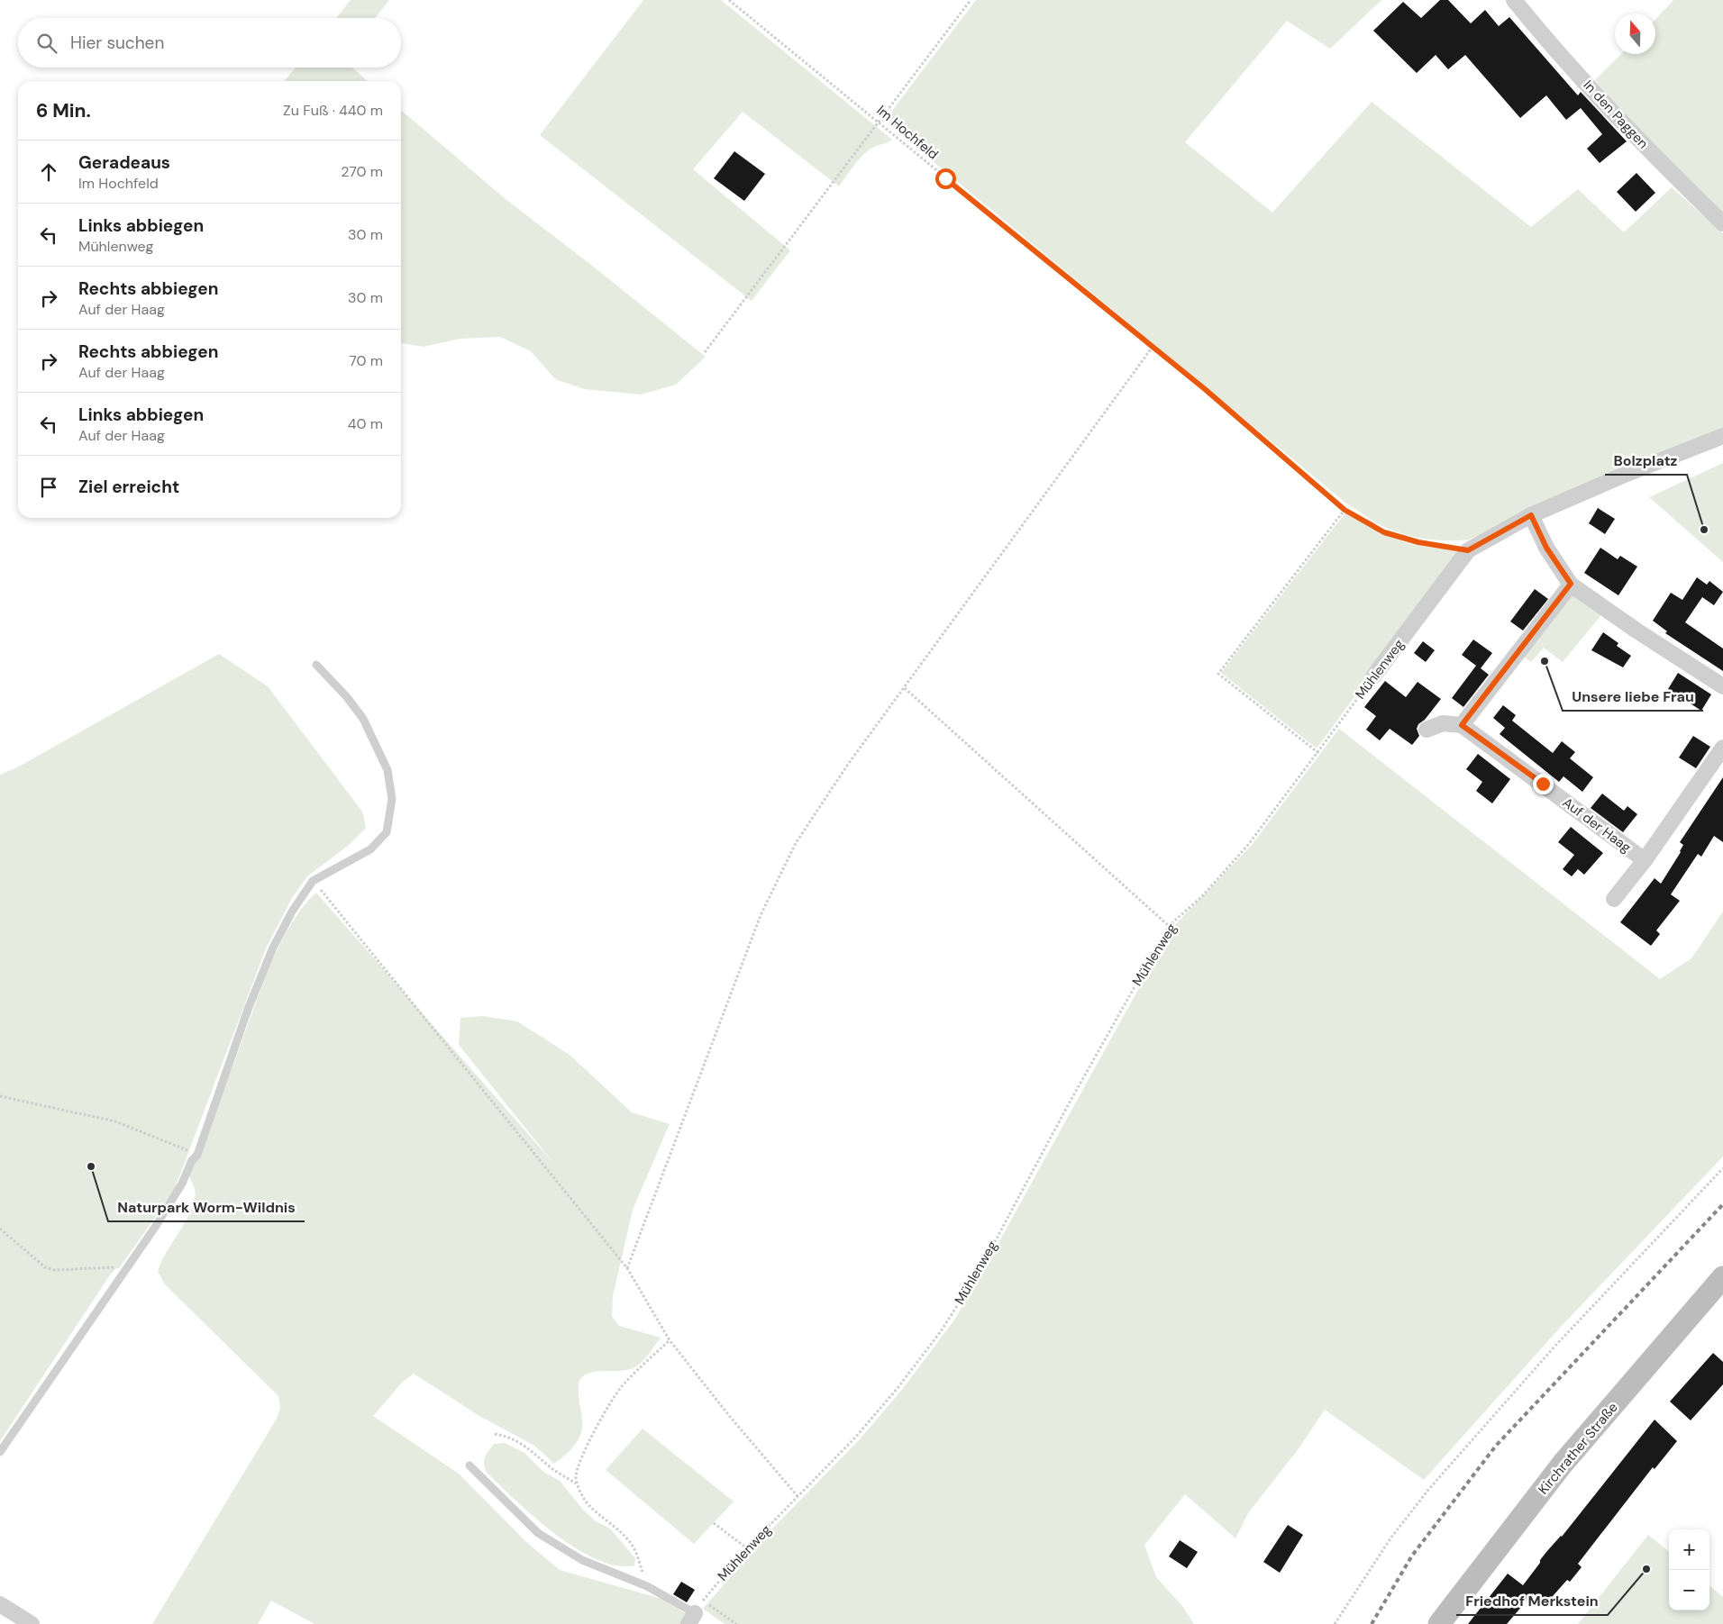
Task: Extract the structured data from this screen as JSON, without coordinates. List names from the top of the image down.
{
  "streets": {
    "street": [
      "In den Paggen",
      "Mühlenweg",
      "Auf der Haag",
      "Kirchrather Straße"
    ],
    "path": ["Im Hochfeld"]
  },
  "crossings": [
    ["Im Hochfeld", "Mühlenweg"]
  ],
  "places": [
    "Bolzplatz",
    "Unsere liebe Frau",
    "Naturpark Worm-Wildnis",
    "Friedhof Merkstein"
  ],
  "north": "top",
  "page": {
    "search": "Hier suchen",
    "heading": ["6 Min.", "Zu Fuß · 440 m"],
    "list": [
      ["Geradeaus", "Im Hochfeld", "270 m"],
      ["Links abbiegen", "Mühlenweg", "30 m"],
      ["Rechts abbiegen", "Auf der Haag", "30 m"],
      ["Rechts abbiegen", "Auf der Haag", "70 m"],
      ["Links abbiegen", "Auf der Haag", "40 m"],
      "Ziel erreicht"
    ],
    "map_buttons": ["+", "−"]
  }
}
